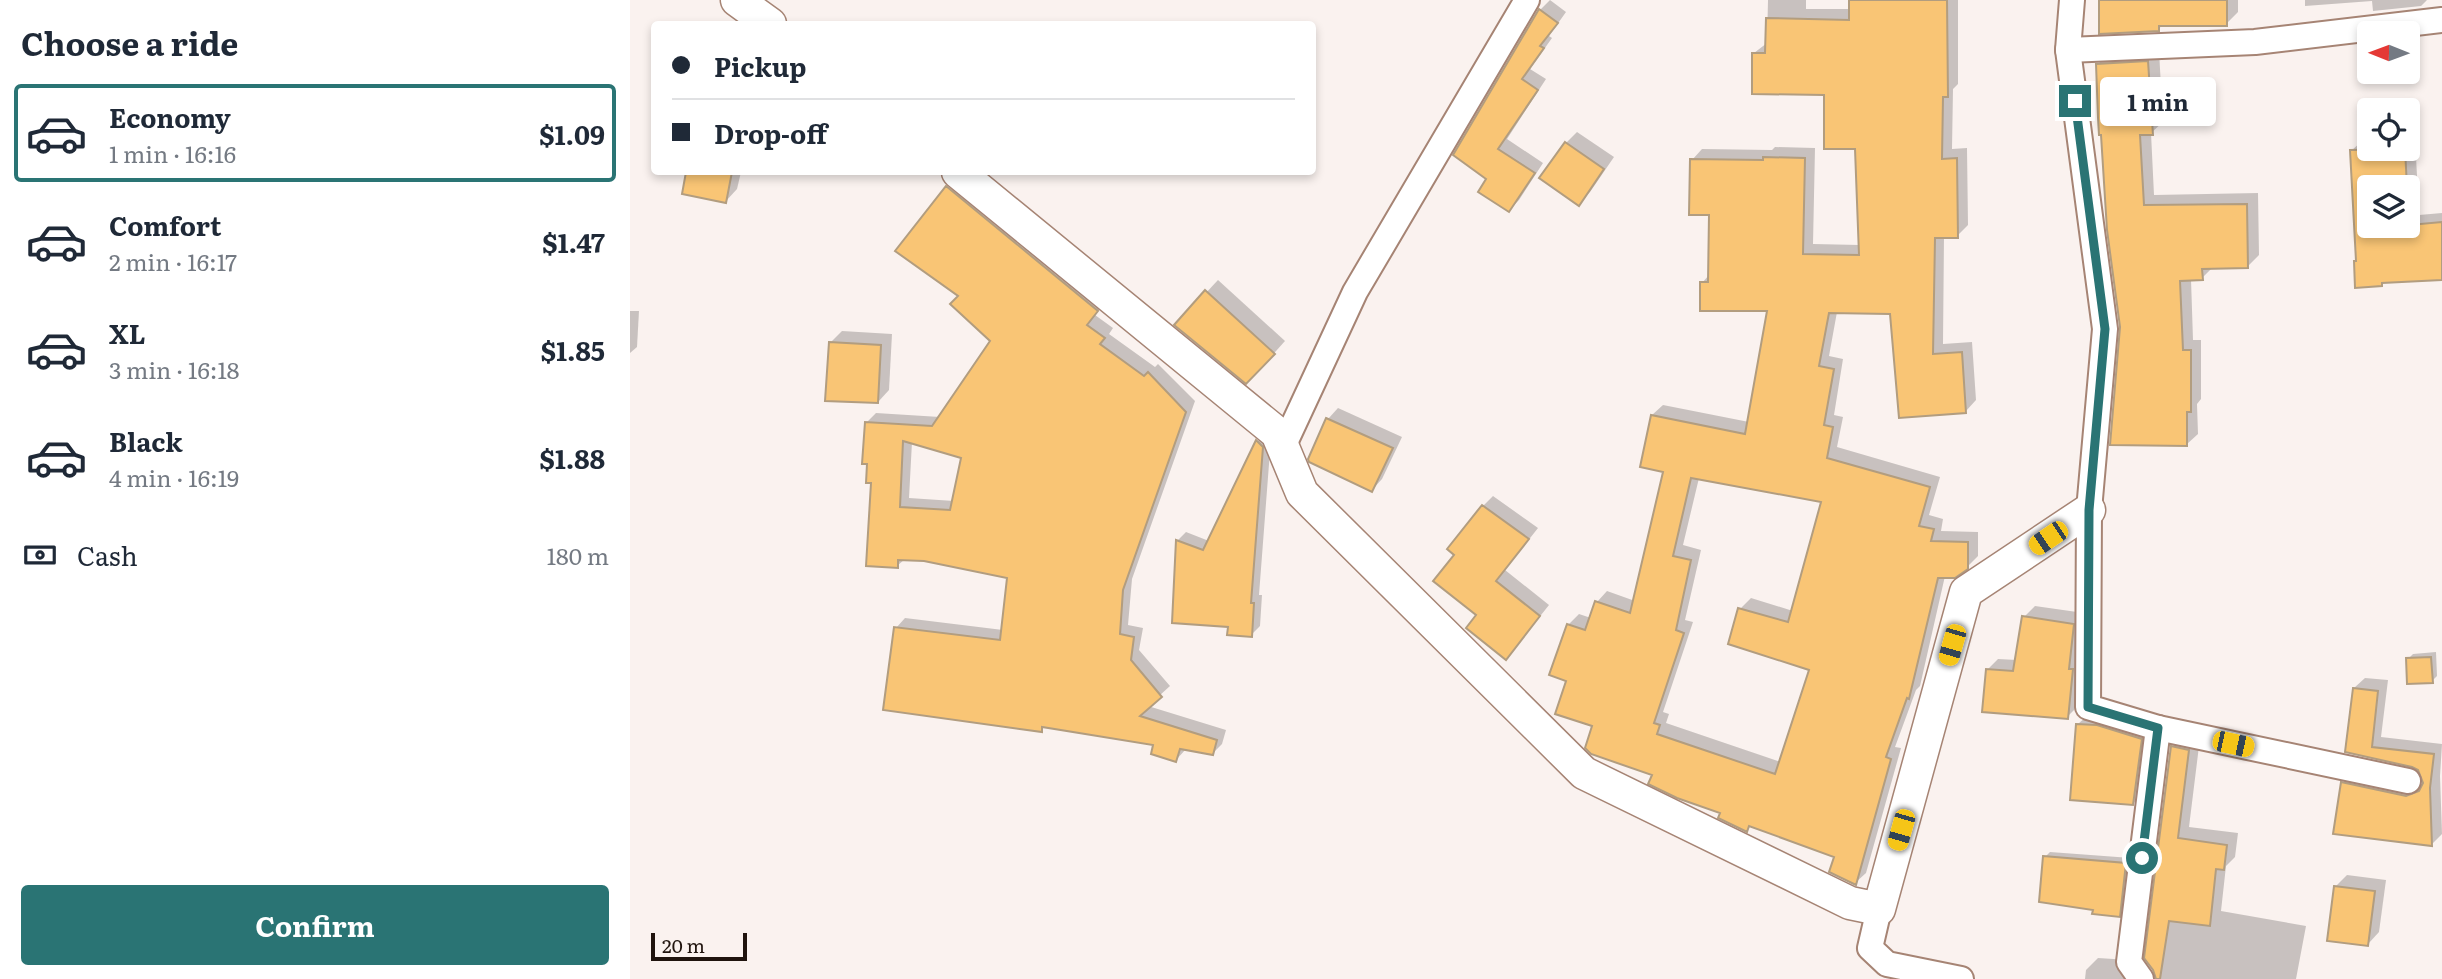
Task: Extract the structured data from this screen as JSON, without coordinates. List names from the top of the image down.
{
  "scale_bar": "20 m",
  "north": "left",
  "page": {
    "heading": "Choose a ride",
    "banner": ["Pickup", "Drop-off"],
    "bubble": "1 min",
    "list": [
      {
        "name": "Economy",
        "note": "1 min · 16:16",
        "value": "$1.09"
      },
      {
        "name": "Comfort",
        "note": "2 min · 16:17",
        "value": "$1.47"
      },
      {
        "name": "XL",
        "note": "3 min · 16:18",
        "value": "$1.85"
      },
      {
        "name": "Black",
        "note": "4 min · 16:19",
        "value": "$1.88"
      }
    ],
    "pay": ["Cash", "180 m"],
    "buttons": "Confirm",
    "scale": "20 m"
  }
}
